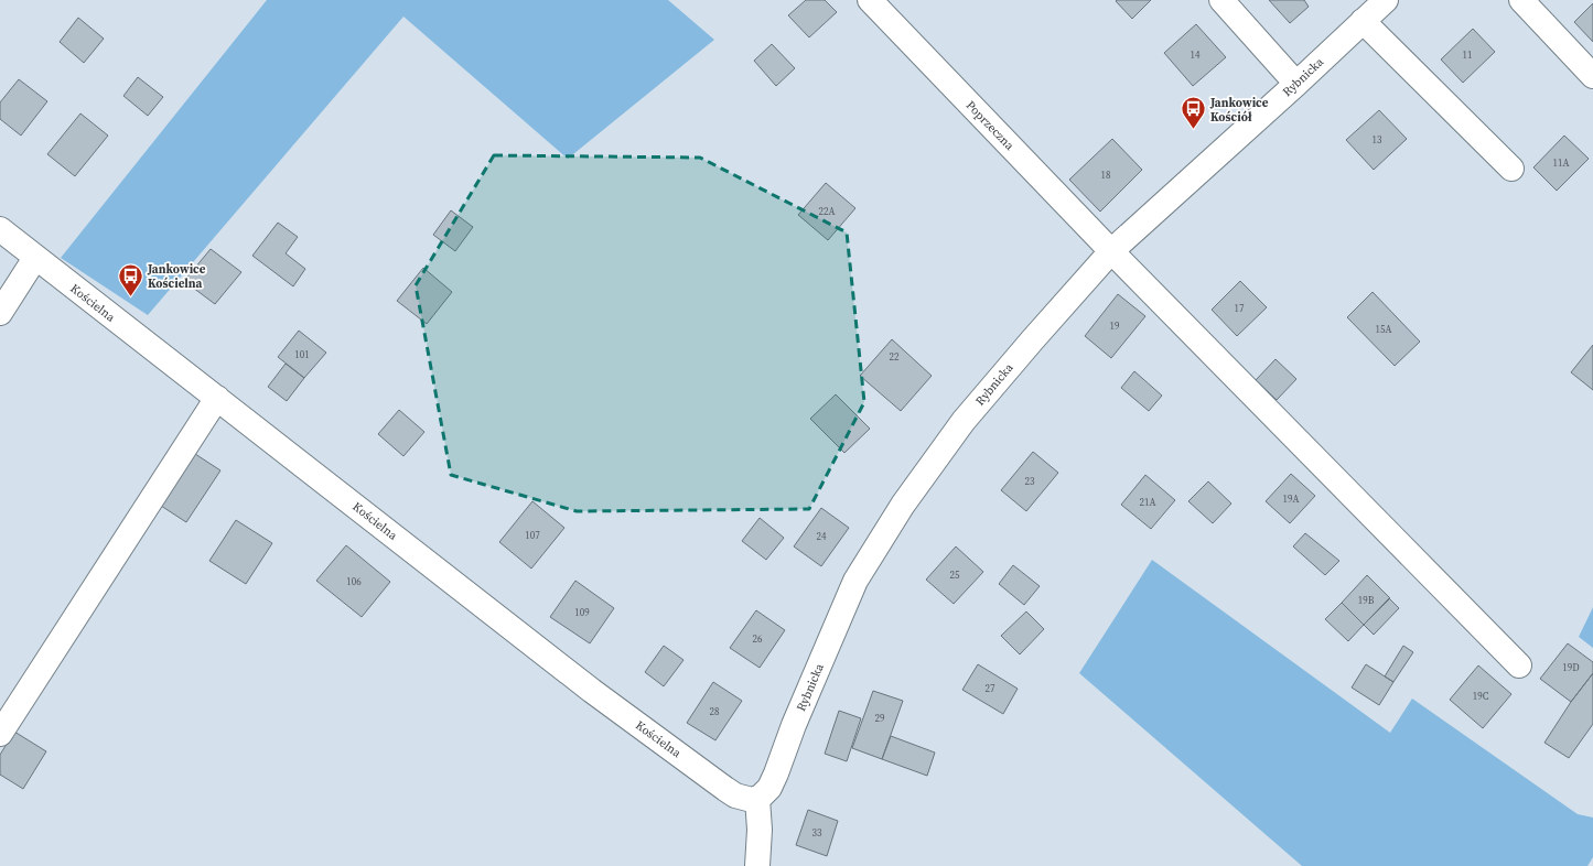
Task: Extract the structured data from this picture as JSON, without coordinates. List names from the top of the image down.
{
  "streets": {
    "street": ["Rybnicka", "Poprzeczna", "Kościelna"]
  },
  "crossings": [
    ["Rybnicka", "Poprzeczna"],
    ["Rybnicka", "Kościelna"]
  ],
  "places": {
    "bus stop": ["Jankowice Kościół", "Jankowice Kościelna"]
  },
  "house_numbers": [
    "14",
    "11",
    "13",
    "11A",
    "18",
    "22A",
    "17",
    "19",
    "15A",
    "101",
    "22",
    "23",
    "19A",
    "21A",
    "107",
    "24",
    "25",
    "106",
    "19B",
    "109",
    "26",
    "19D",
    "27",
    "19C",
    "28",
    "29",
    "33"
  ]
}
